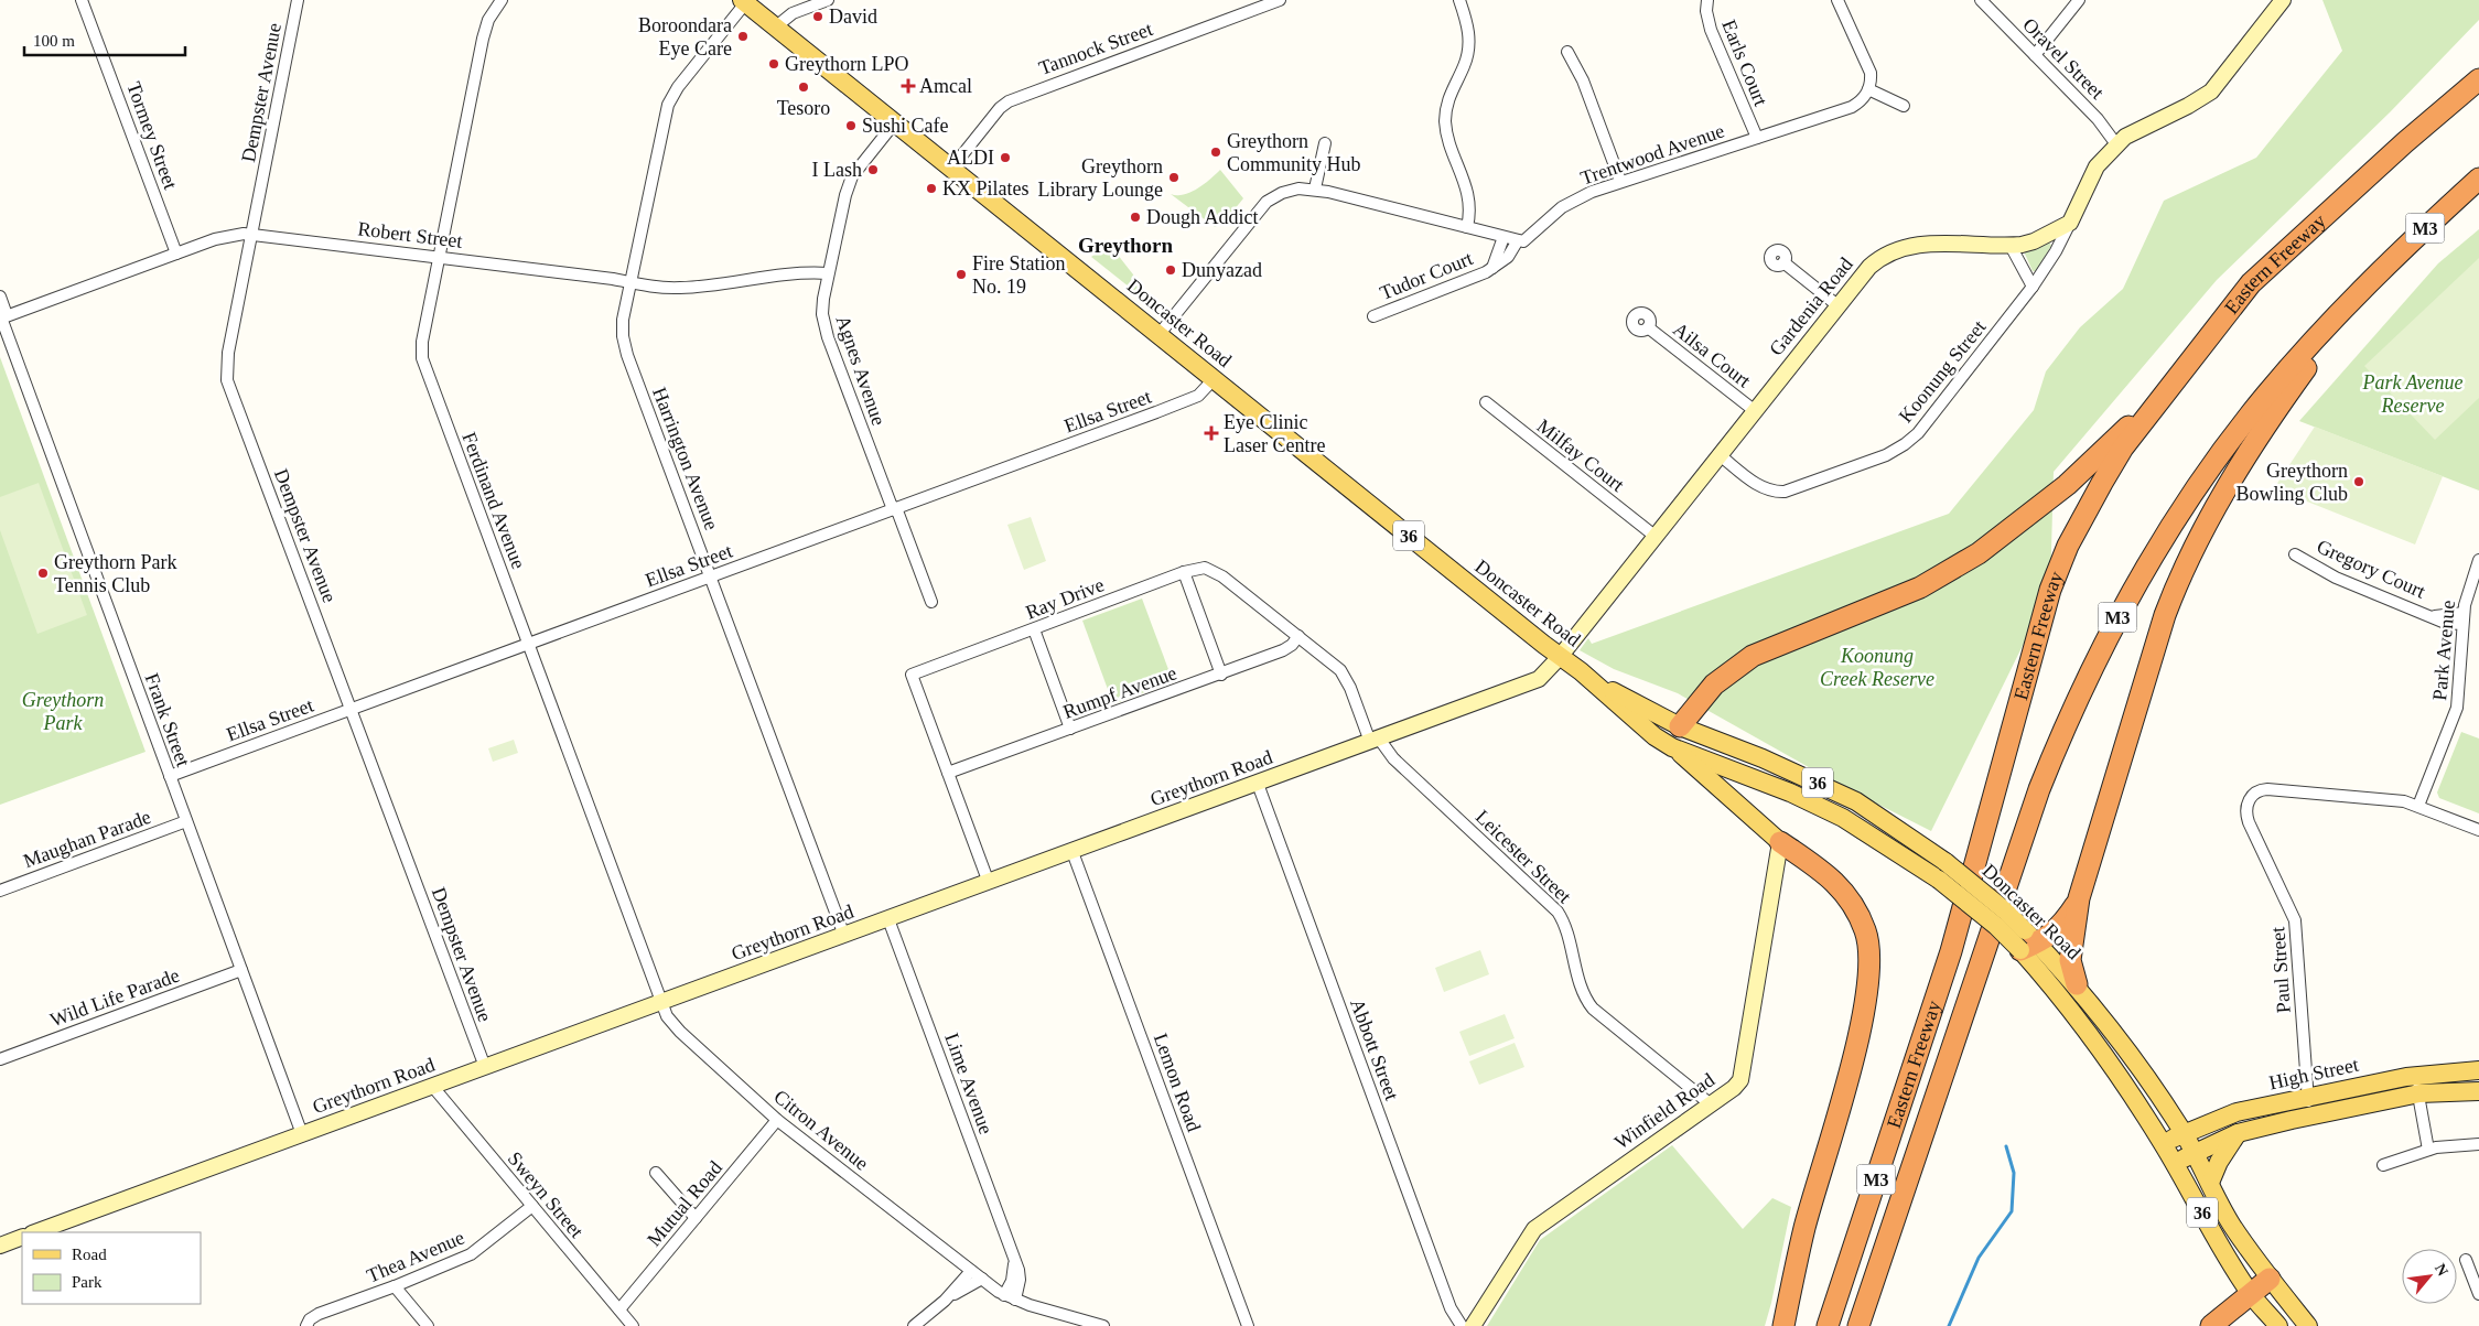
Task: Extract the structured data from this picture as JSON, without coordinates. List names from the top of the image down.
{
  "streets": {
    "highway": ["M3", "Eastern Freeway", "36"],
    "main road": [
      "Gardenia Road",
      "Doncaster Road",
      "Greythorn Road",
      "High Street",
      "Winfield Road"
    ],
    "street": [
      "Tannock Street",
      "Oravel Street",
      "Earls Court",
      "Dempster Avenue",
      "Tormey Street",
      "Trentwood Avenue",
      "Robert Street",
      "Tudor Court",
      "Ailsa Court",
      "Agnes Avenue",
      "Koonung Street",
      "Ellsa Street",
      "Milfay Court",
      "Harrington Avenue",
      "Ferdinand Avenue",
      "Gregory Court",
      "Ray Drive",
      "Park Avenue",
      "Rumpf Avenue",
      "Frank Street",
      "Maughan Parade",
      "Leicester Street",
      "Paul Street",
      "Wild Life Parade",
      "Abbott Street",
      "Lemon Road",
      "Lime Avenue",
      "Citron Avenue",
      "Sweyn Street",
      "Mutual Road",
      "Thea Avenue"
    ]
  },
  "crossings": [
    ["Tannock Street", "Doncaster Road"],
    ["Earls Court", "Trentwood Avenue"],
    ["Dempster Avenue", "Robert Street"],
    ["Dempster Avenue", "Ellsa Street"],
    ["Dempster Avenue", "Greythorn Road"],
    ["Tormey Street", "Robert Street"],
    ["Trentwood Avenue", "Tudor Court"],
    ["Robert Street", "Agnes Avenue"],
    ["Robert Street", "Harrington Avenue"],
    ["Robert Street", "Ferdinand Avenue"],
    ["Robert Street", "Frank Street"],
    ["Gardenia Road", "Doncaster Road"],
    ["Gardenia Road", "Ailsa Court"],
    ["Gardenia Road", "Koonung Street"],
    ["Gardenia Road", "Milfay Court"],
    ["Gardenia Road", "Greythorn Road"],
    ["Doncaster Road", "Agnes Avenue"],
    ["Doncaster Road", "Ellsa Street"],
    ["Doncaster Road", "Harrington Avenue"],
    ["Doncaster Road", "36"],
    ["Doncaster Road", "Greythorn Road"],
    ["Doncaster Road", "High Street"],
    ["Doncaster Road", "Winfield Road"],
    ["Agnes Avenue", "Ellsa Street"],
    ["Ellsa Street", "Harrington Avenue"],
    ["Ellsa Street", "Ferdinand Avenue"],
    ["Ellsa Street", "Frank Street"],
    ["Harrington Avenue", "Greythorn Road"],
    ["Ferdinand Avenue", "Greythorn Road"],
    ["Ferdinand Avenue", "Citron Avenue"],
    ["36", "Winfield Road"],
    ["Gregory Court", "Park Avenue"],
    ["Ray Drive", "Rumpf Avenue"],
    ["Ray Drive", "Greythorn Road"],
    ["Ray Drive", "Leicester Street"],
    ["Park Avenue", "Paul Street"],
    ["Frank Street", "Greythorn Road"],
    ["Frank Street", "Maughan Parade"],
    ["Frank Street", "Wild Life Parade"],
    ["Greythorn Road", "Leicester Street"],
    ["Greythorn Road", "Abbott Street"],
    ["Greythorn Road", "Lemon Road"],
    ["Greythorn Road", "Lime Avenue"],
    ["Greythorn Road", "Citron Avenue"],
    ["Greythorn Road", "Sweyn Street"],
    ["Leicester Street", "Winfield Road"],
    ["Paul Street", "High Street"],
    ["Lime Avenue", "Citron Avenue"],
    ["Citron Avenue", "Mutual Road"],
    ["Sweyn Street", "Mutual Road"],
    ["Sweyn Street", "Thea Avenue"]
  ],
  "districts": ["Greythorn"],
  "parks": ["Park Avenue Reserve", "Koonung Creek Reserve", "Greythorn Park"],
  "places": {
    "other": [
      "David",
      "Boroondara Eye Care",
      "Greythorn LPO",
      "Tesoro",
      "Sushi Cafe",
      "Greythorn Community Hub",
      "ALDI",
      "I Lash",
      "Greythorn Library Lounge",
      "KX Pilates",
      "Dough Addict",
      "Dunyazad",
      "Fire Station No. 19",
      "Greythorn Bowling Club",
      "Greythorn Park Tennis Club"
    ],
    "health": ["Amcal", "Eye Clinic Laser Centre"]
  },
  "legend": ["Road", "Park"],
  "scale_bar": "100 m",
  "north": "top right"
}
